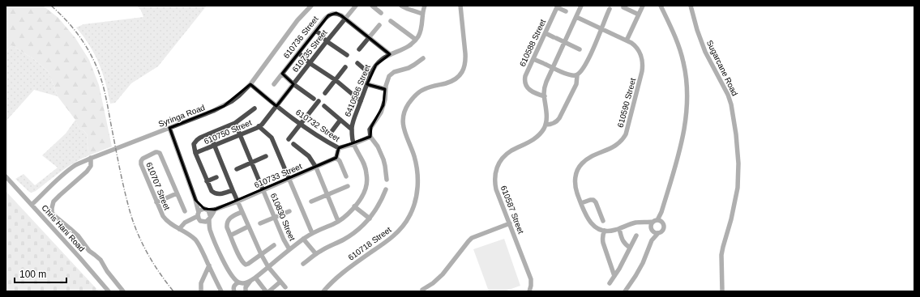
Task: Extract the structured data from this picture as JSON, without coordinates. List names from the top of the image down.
{
  "streets": {
    "street": [
      "610736 Street",
      "610588 Street",
      "610735 Street",
      "Sugarcane Road",
      "6410586 Street",
      "610590 Street",
      "Syringa Road",
      "610732 Street",
      "610750 Street",
      "610733 Street",
      "610707 Street",
      "610587 Street",
      "610830 Street",
      "Chris Hani Road",
      "610718 Street"
    ]
  },
  "crossings": [
    ["610736 Street", "610735 Street"],
    ["610735 Street", "610732 Street"],
    ["610735 Street", "610750 Street"],
    ["6410586 Street", "610732 Street"],
    ["6410586 Street", "610830 Street"],
    ["Syringa Road", "610732 Street"],
    ["Syringa Road", "Chris Hani Road"],
    ["610732 Street", "610750 Street"],
    ["610750 Street", "610830 Street"],
    ["610733 Street", "610830 Street"]
  ],
  "scale_bar": "100 m"
}
